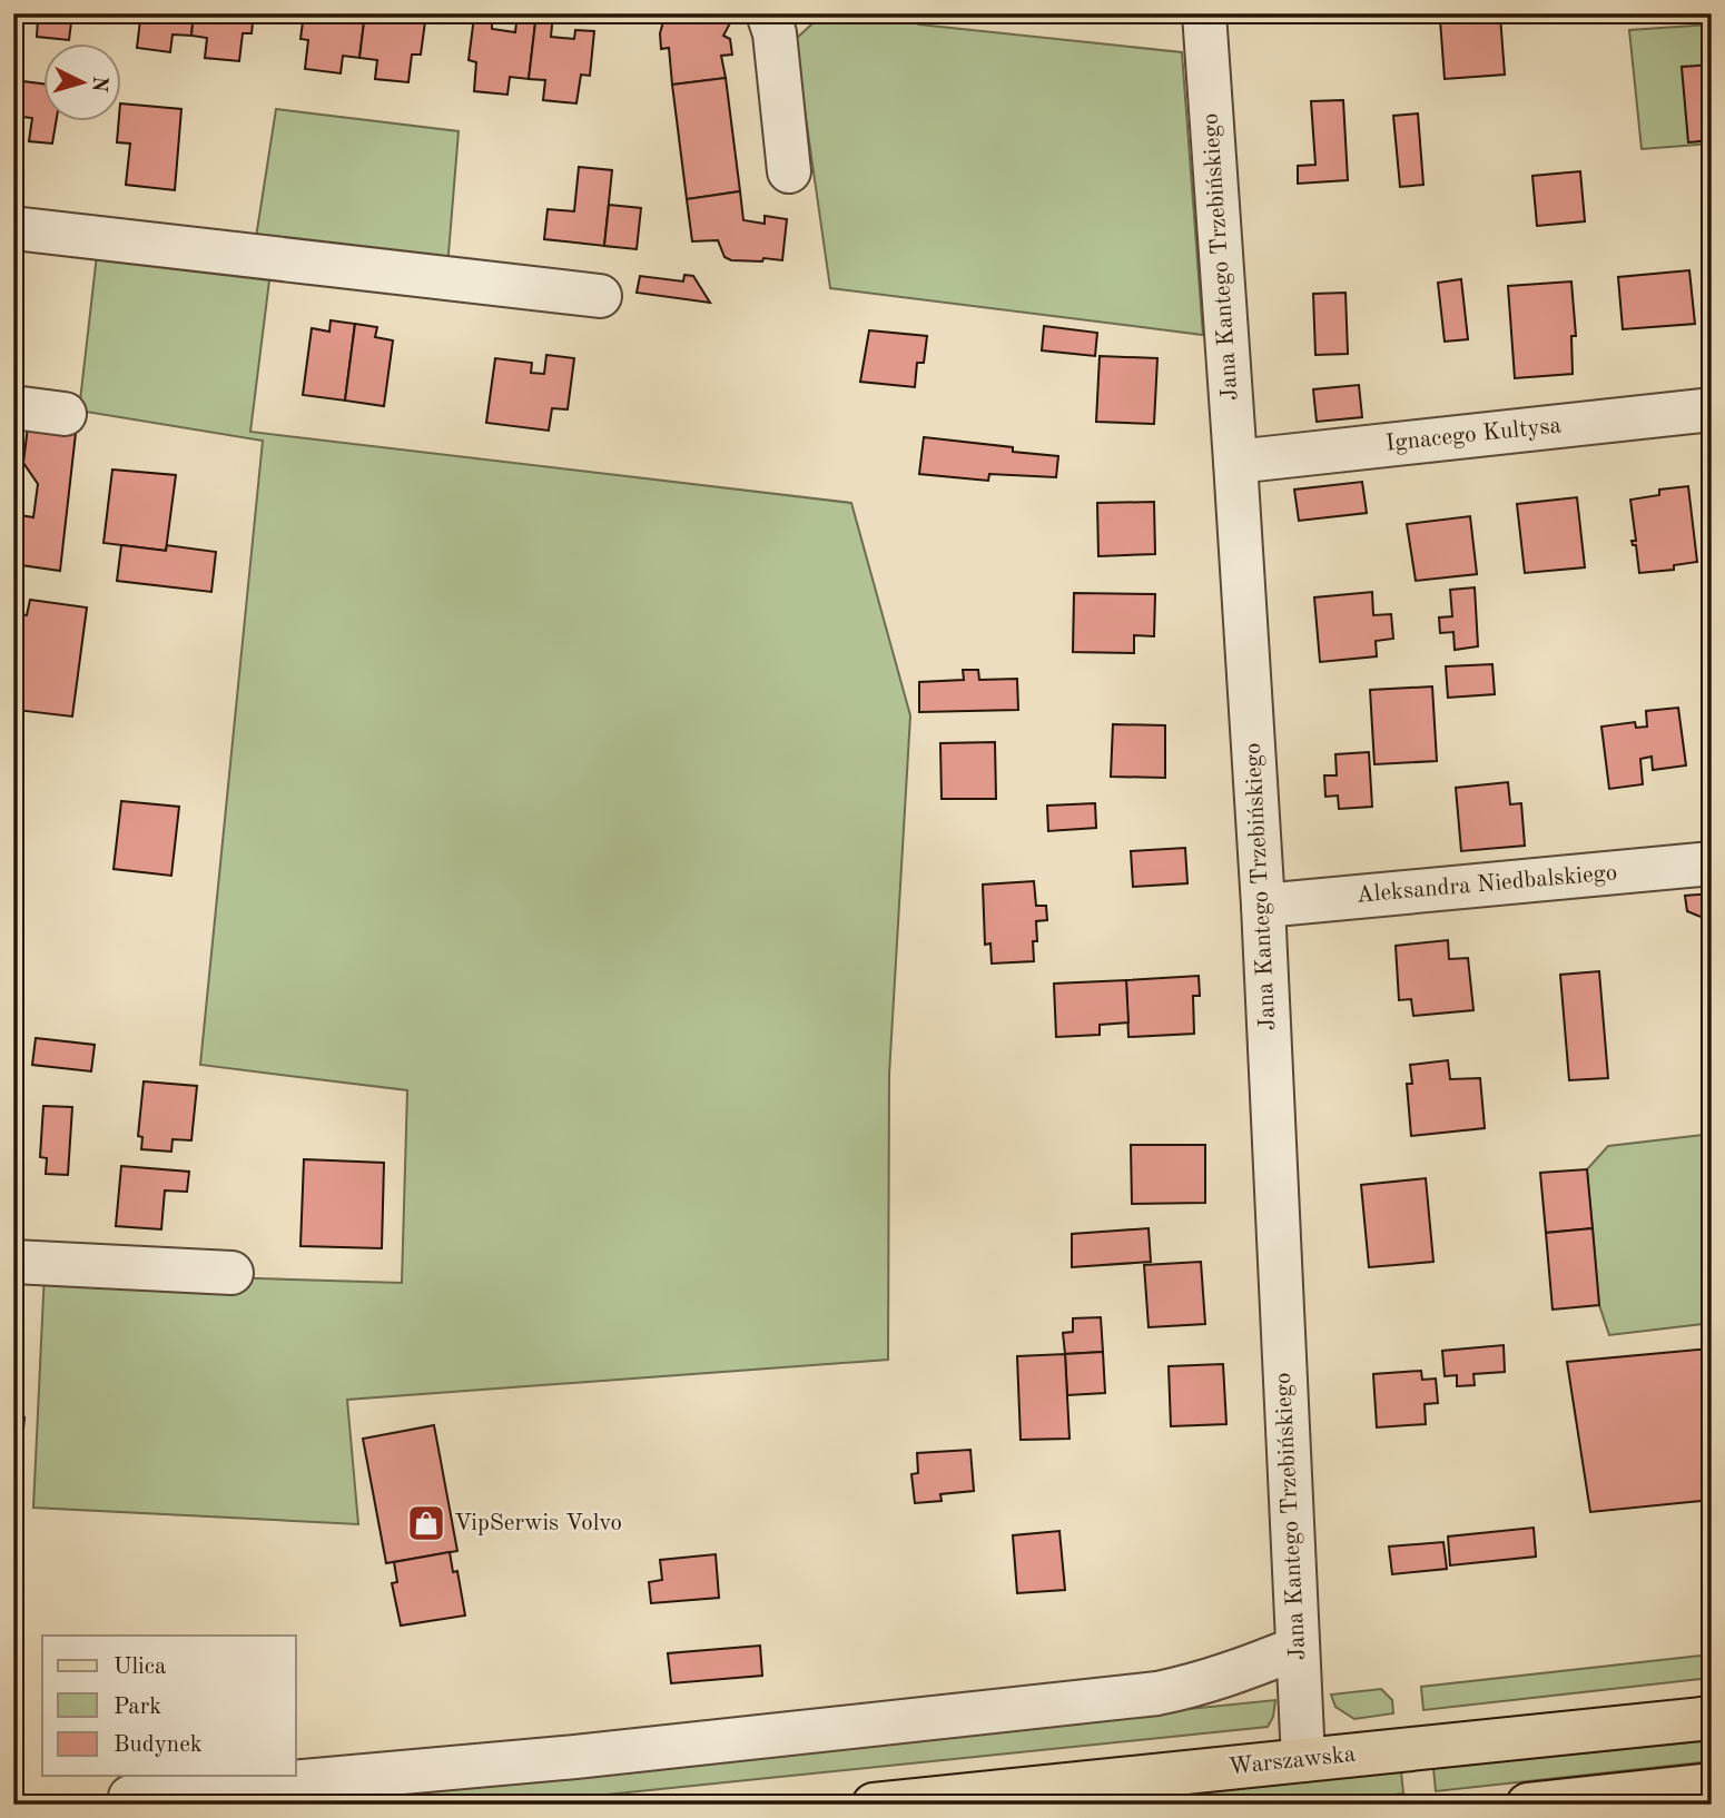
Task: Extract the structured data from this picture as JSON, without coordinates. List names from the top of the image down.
{
  "streets": {
    "main road": ["Warszawska"],
    "street": ["Jana Kantego Trzebińskiego", "Ignacego Kultysa", "Aleksandra Niedbalskiego"]
  },
  "crossings": [
    ["Jana Kantego Trzebińskiego", "Ignacego Kultysa"],
    ["Jana Kantego Trzebińskiego", "Aleksandra Niedbalskiego"],
    ["Jana Kantego Trzebińskiego", "Warszawska"]
  ],
  "places": {
    "shop": ["VipSerwis Volvo"]
  },
  "legend": ["Ulica", "Park", "Budynek"],
  "north": "right"
}
